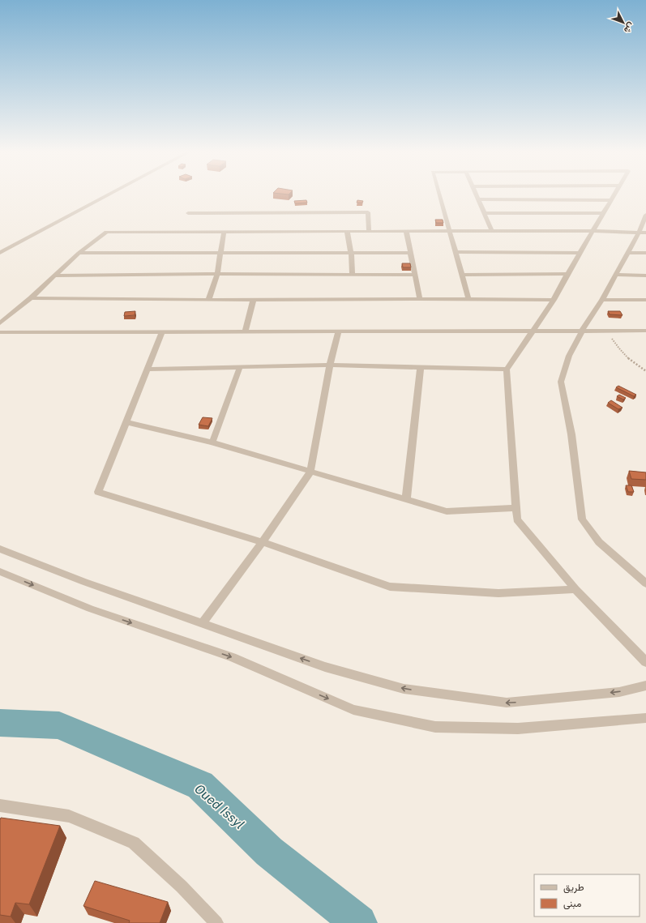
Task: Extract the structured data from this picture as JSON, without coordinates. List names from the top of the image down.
{
  "water": ["Oued Issyl"],
  "legend": ["طريق", "مبنى"],
  "north": "bottom right"
}
